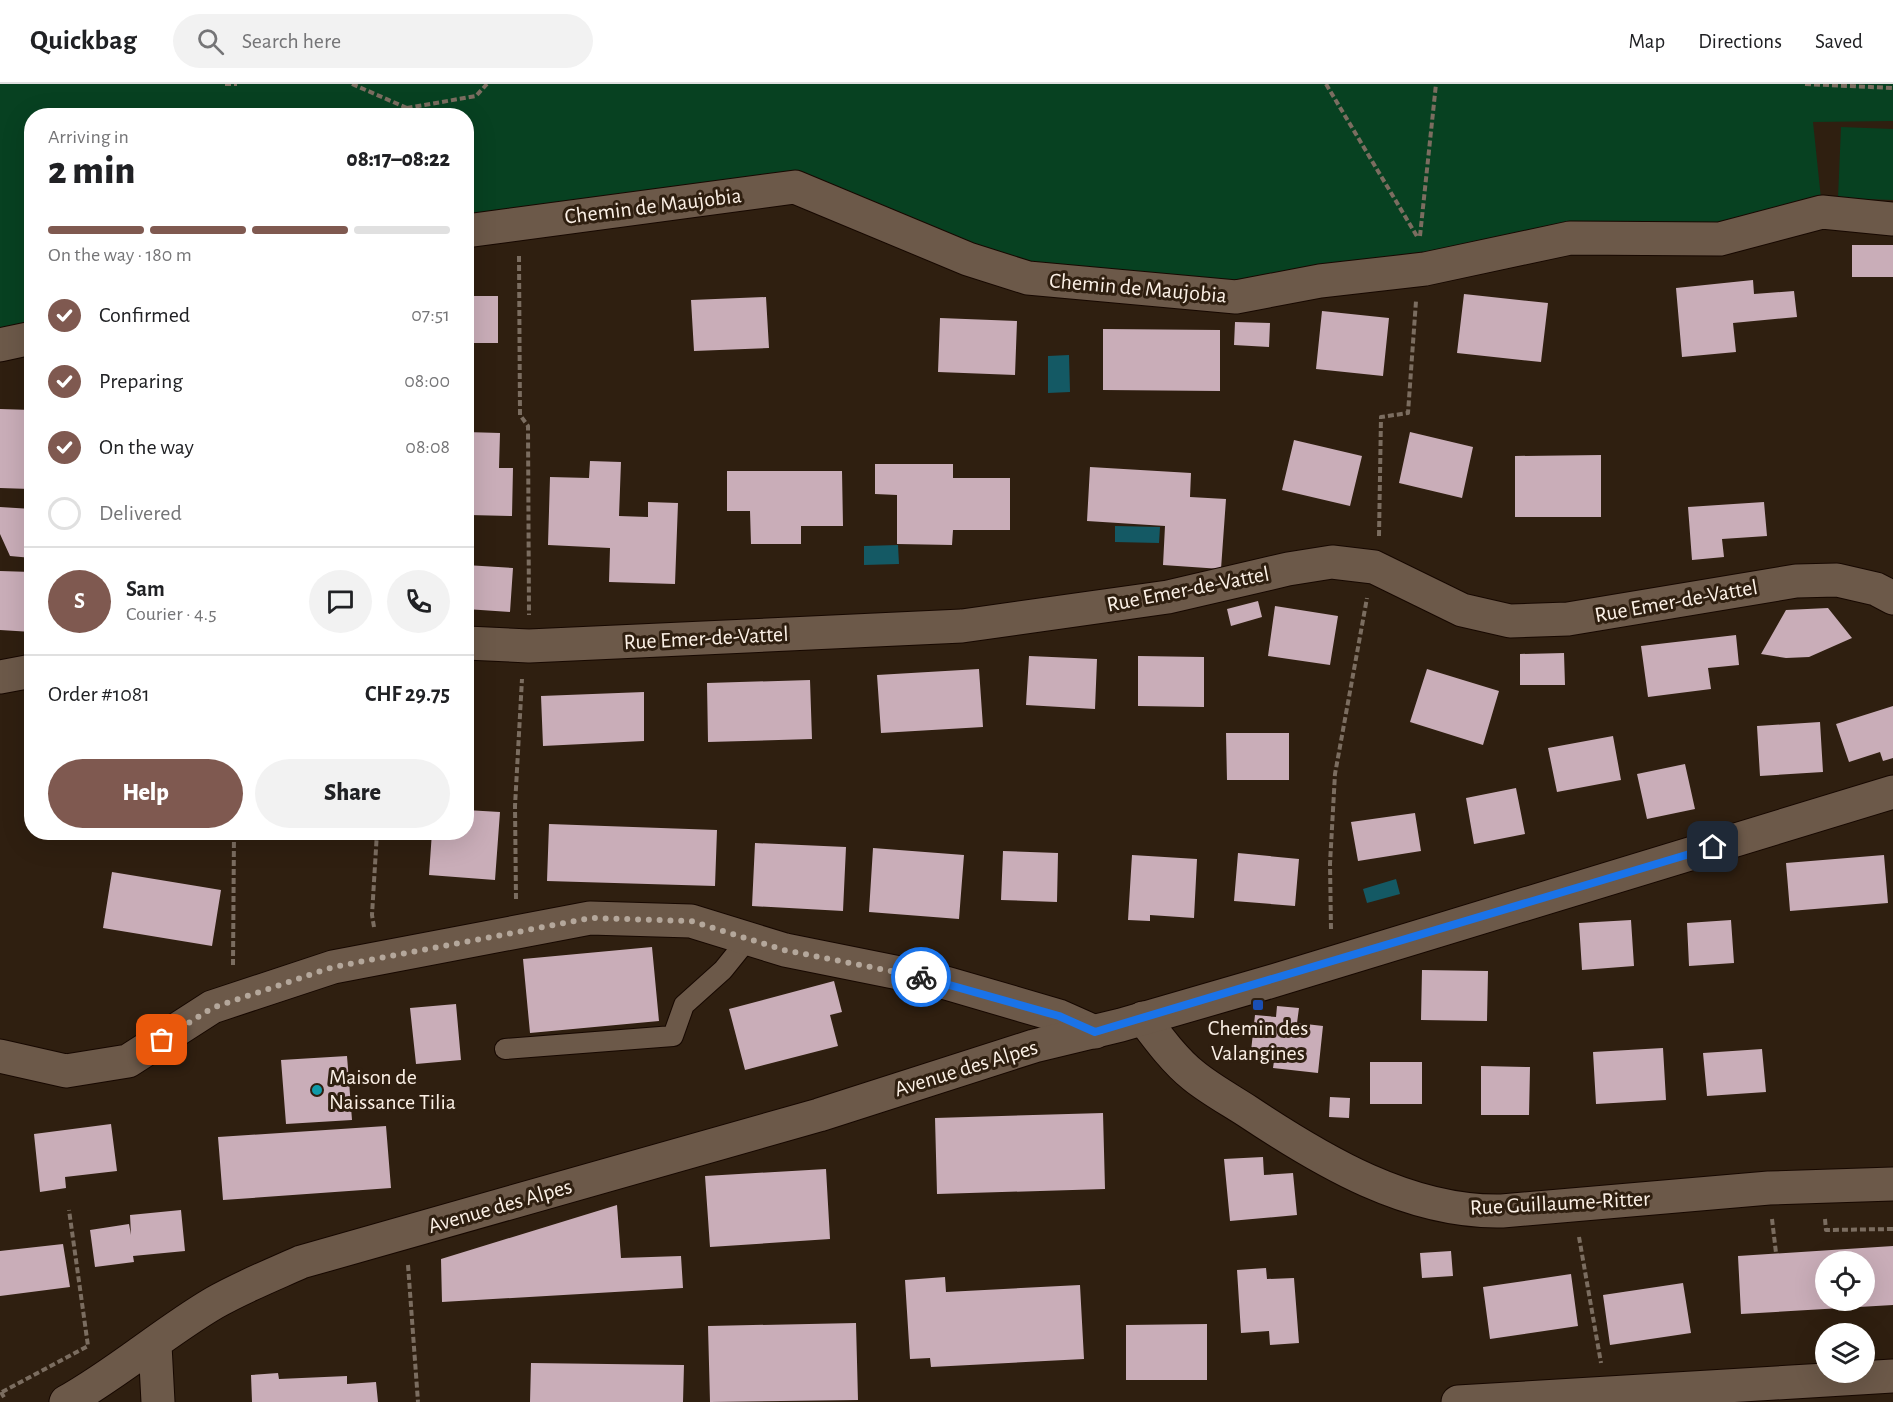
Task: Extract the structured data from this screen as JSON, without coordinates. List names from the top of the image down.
{
  "streets": {
    "street": [
      "Chemin de Maujobia",
      "Rue Emer-de-Vattel",
      "Avenue des Alpes",
      "Rue Guillaume-Ritter"
    ]
  },
  "crossings": [
    ["Avenue des Alpes", "Rue Guillaume-Ritter"]
  ],
  "places": {
    "transit": ["Chemin des Valangines"],
    "other": ["Maison de Naissance Tilia"]
  },
  "page": {
    "header": "Quickbag",
    "search": "Search here",
    "nav": ["Map", "Directions", "Saved"],
    "heading": ["2 min", "Arriving in", "08:17–08:22"],
    "panel": [
      "Sam",
      "Courier · 4.5",
      "Order #1081",
      "CHF 29.75"
    ],
    "bar": "On the way · 180 m",
    "list": [
      ["Confirmed", "07:51"],
      ["Preparing", "08:00"],
      ["On the way", "08:08"],
      "Delivered"
    ],
    "round": "S",
    "buttons": ["Help", "Share"]
  }
}
